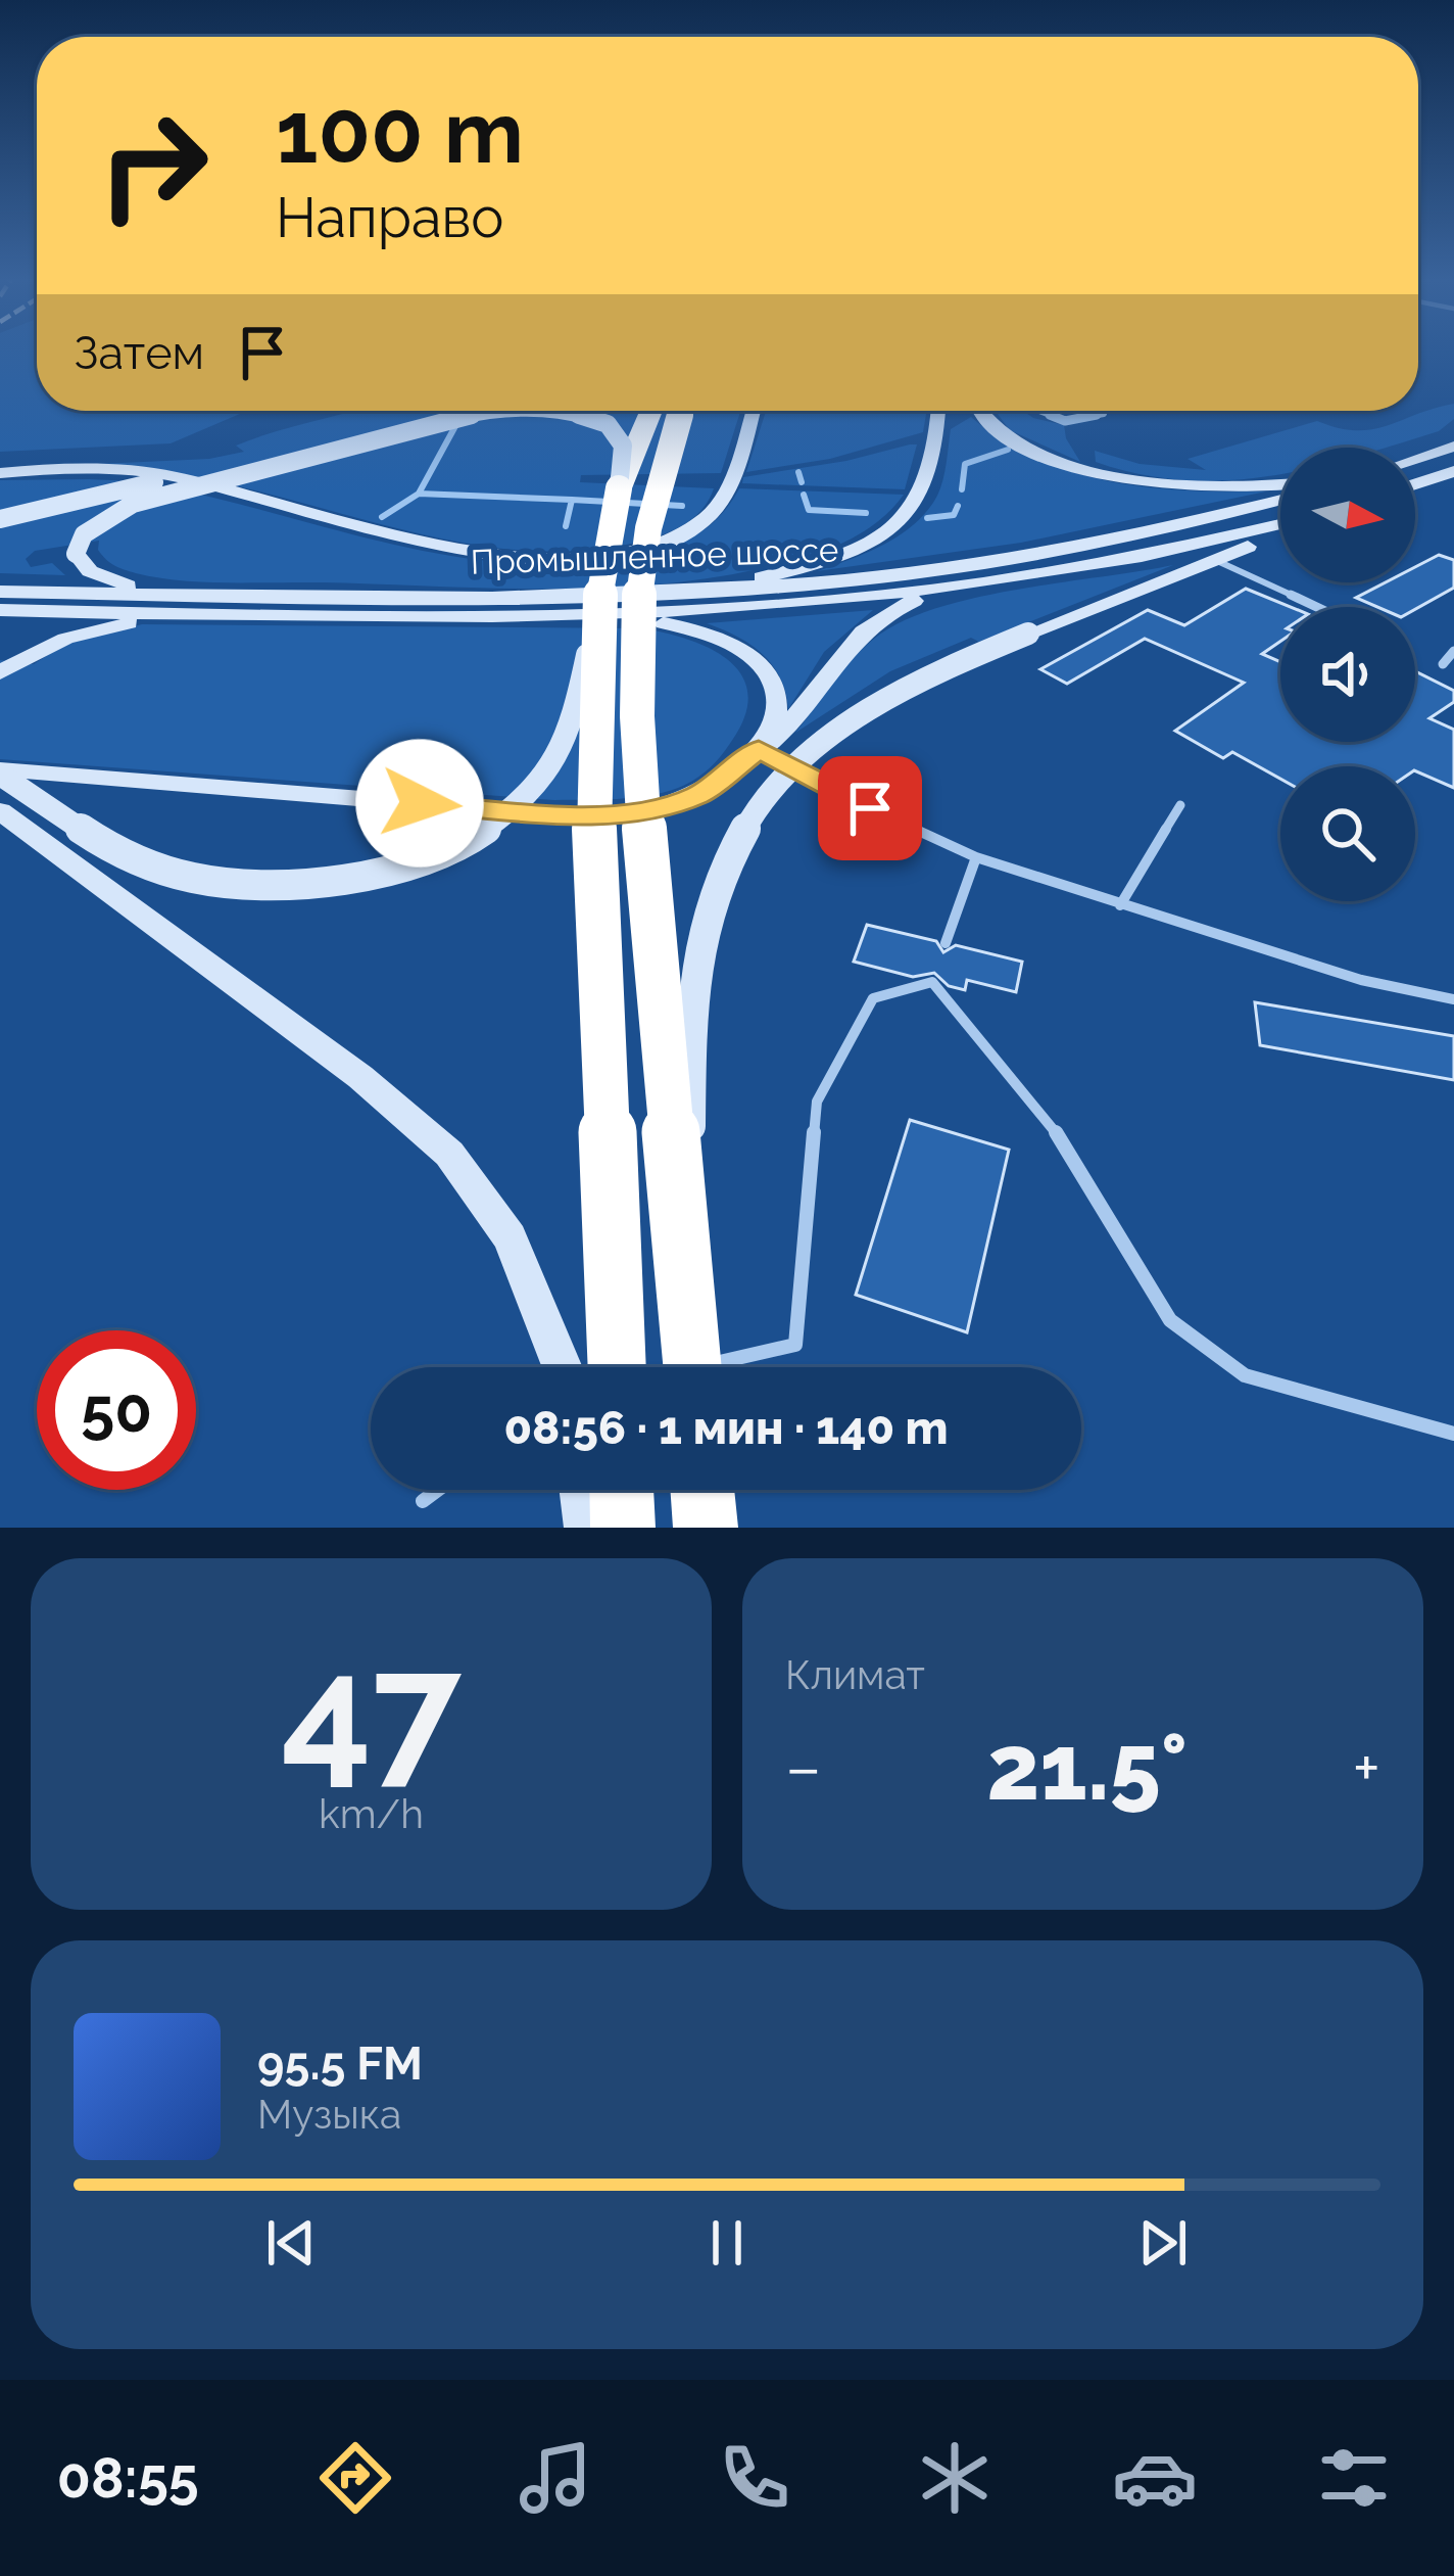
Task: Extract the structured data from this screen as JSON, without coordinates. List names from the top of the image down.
{
  "streets": {
    "main road": ["Промышленное шоссе"]
  },
  "north": "right",
  "page": {
    "turn": ["100 m", "Направо"],
    "then": "Затем",
    "limit": "50",
    "trip": "08:56 · 1 мин · 140 m",
    "tile": [
      ["47", "km/h"],
      "Климат"
    ],
    "heat": ["−", "21.5°", "+"],
    "song": ["95.5 FM", "Музыка"],
    "tabs": "08:55"
  }
}
